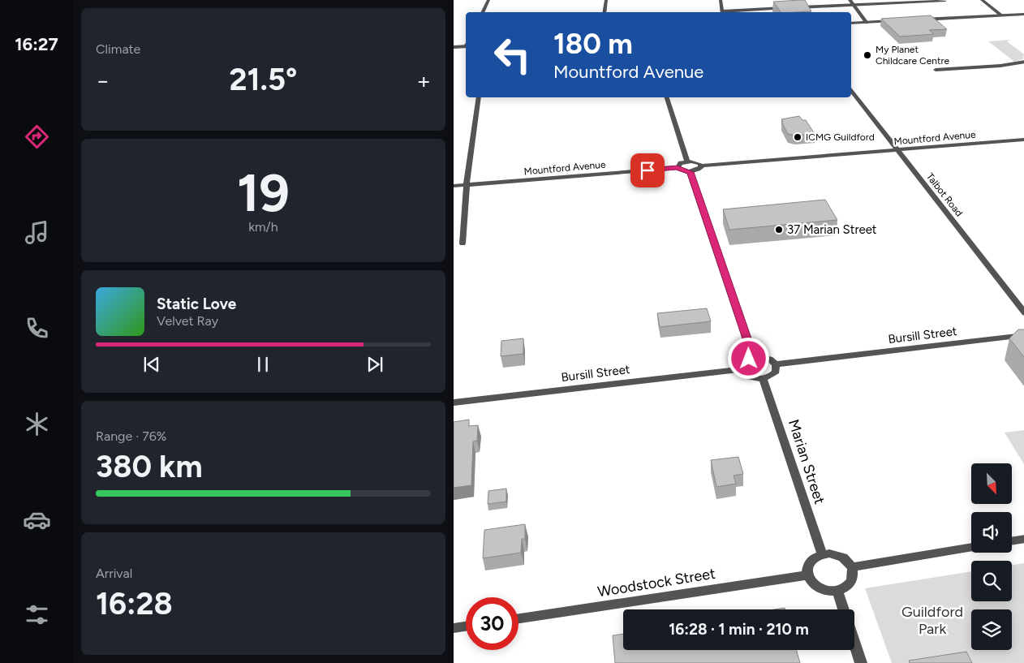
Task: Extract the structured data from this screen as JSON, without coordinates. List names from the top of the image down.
{
  "streets": {
    "street": [
      "Mountford Avenue",
      "Talbot Road",
      "Bursill Street",
      "Marian Street",
      "Woodstock Street"
    ]
  },
  "crossings": [
    ["Mountford Avenue", "Talbot Road"],
    ["Bursill Street", "Marian Street"],
    ["Marian Street", "Woodstock Street"]
  ],
  "parks": ["Guildford Park"],
  "places": ["My Planet Childcare Centre", "ICMG Guildford", "37 Marian Street"],
  "north": "bottom right",
  "page": {
    "tabs": "16:27",
    "tile": [
      "Climate",
      ["19", "km/h"],
      ["Range · 76%", "380 km"],
      ["Arrival", "16:28"]
    ],
    "turn": ["180 m", "Mountford Avenue"],
    "heat": ["−", "21.5°", "+"],
    "song": ["Static Love", "Velvet Ray"],
    "limit": "30",
    "trip": "16:28 · 1 min · 210 m"
  }
}
